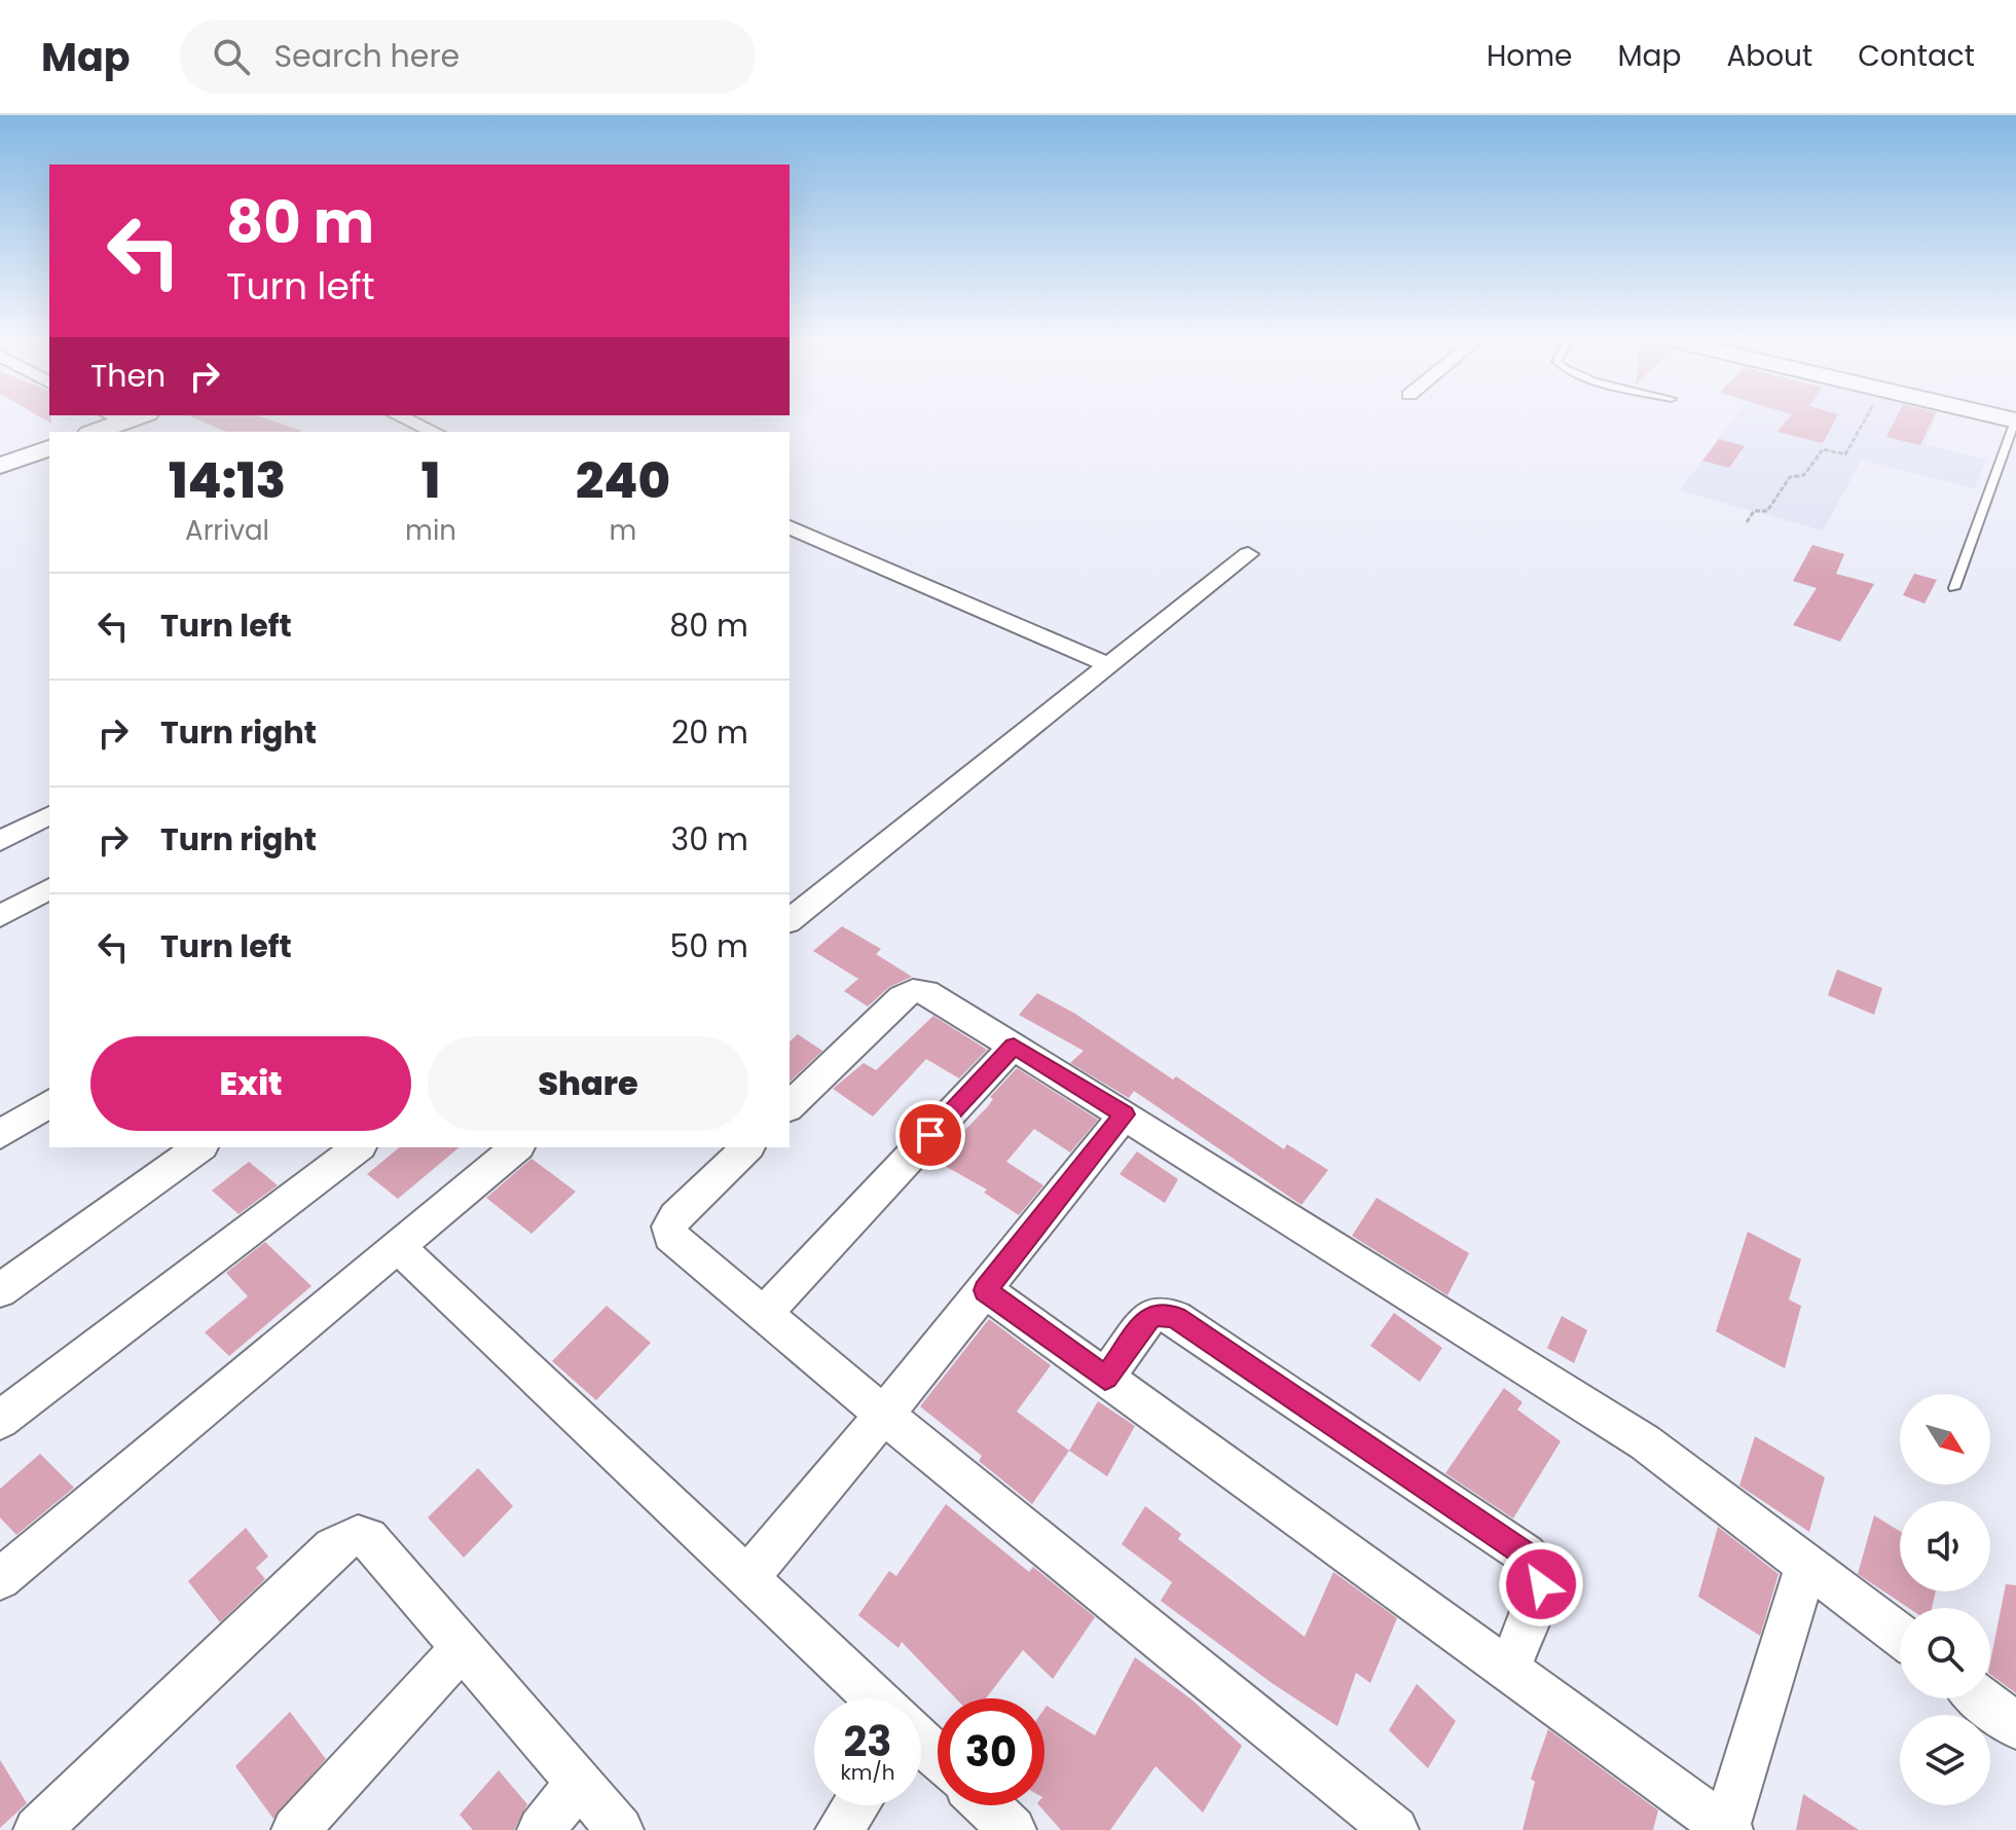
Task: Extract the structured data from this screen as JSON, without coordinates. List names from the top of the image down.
{
  "north": "bottom right",
  "page": {
    "header": "Map",
    "search": "Search here",
    "nav": [
      "Home",
      "Map",
      "About",
      "Contact"
    ],
    "turn": ["80 m", "Turn left"],
    "then": "Then",
    "eta": [
      "14:13",
      "Arrival",
      "1",
      "min",
      "240",
      "m"
    ],
    "list": [
      {
        "name": "Turn left",
        "value": "80 m"
      },
      {
        "name": "Turn right",
        "value": "20 m"
      },
      {
        "name": "Turn right",
        "value": "30 m"
      },
      {
        "name": "Turn left",
        "value": "50 m"
      }
    ],
    "buttons": ["Exit", "Share"],
    "speed": "23 km/h",
    "limit": "30"
  }
}
